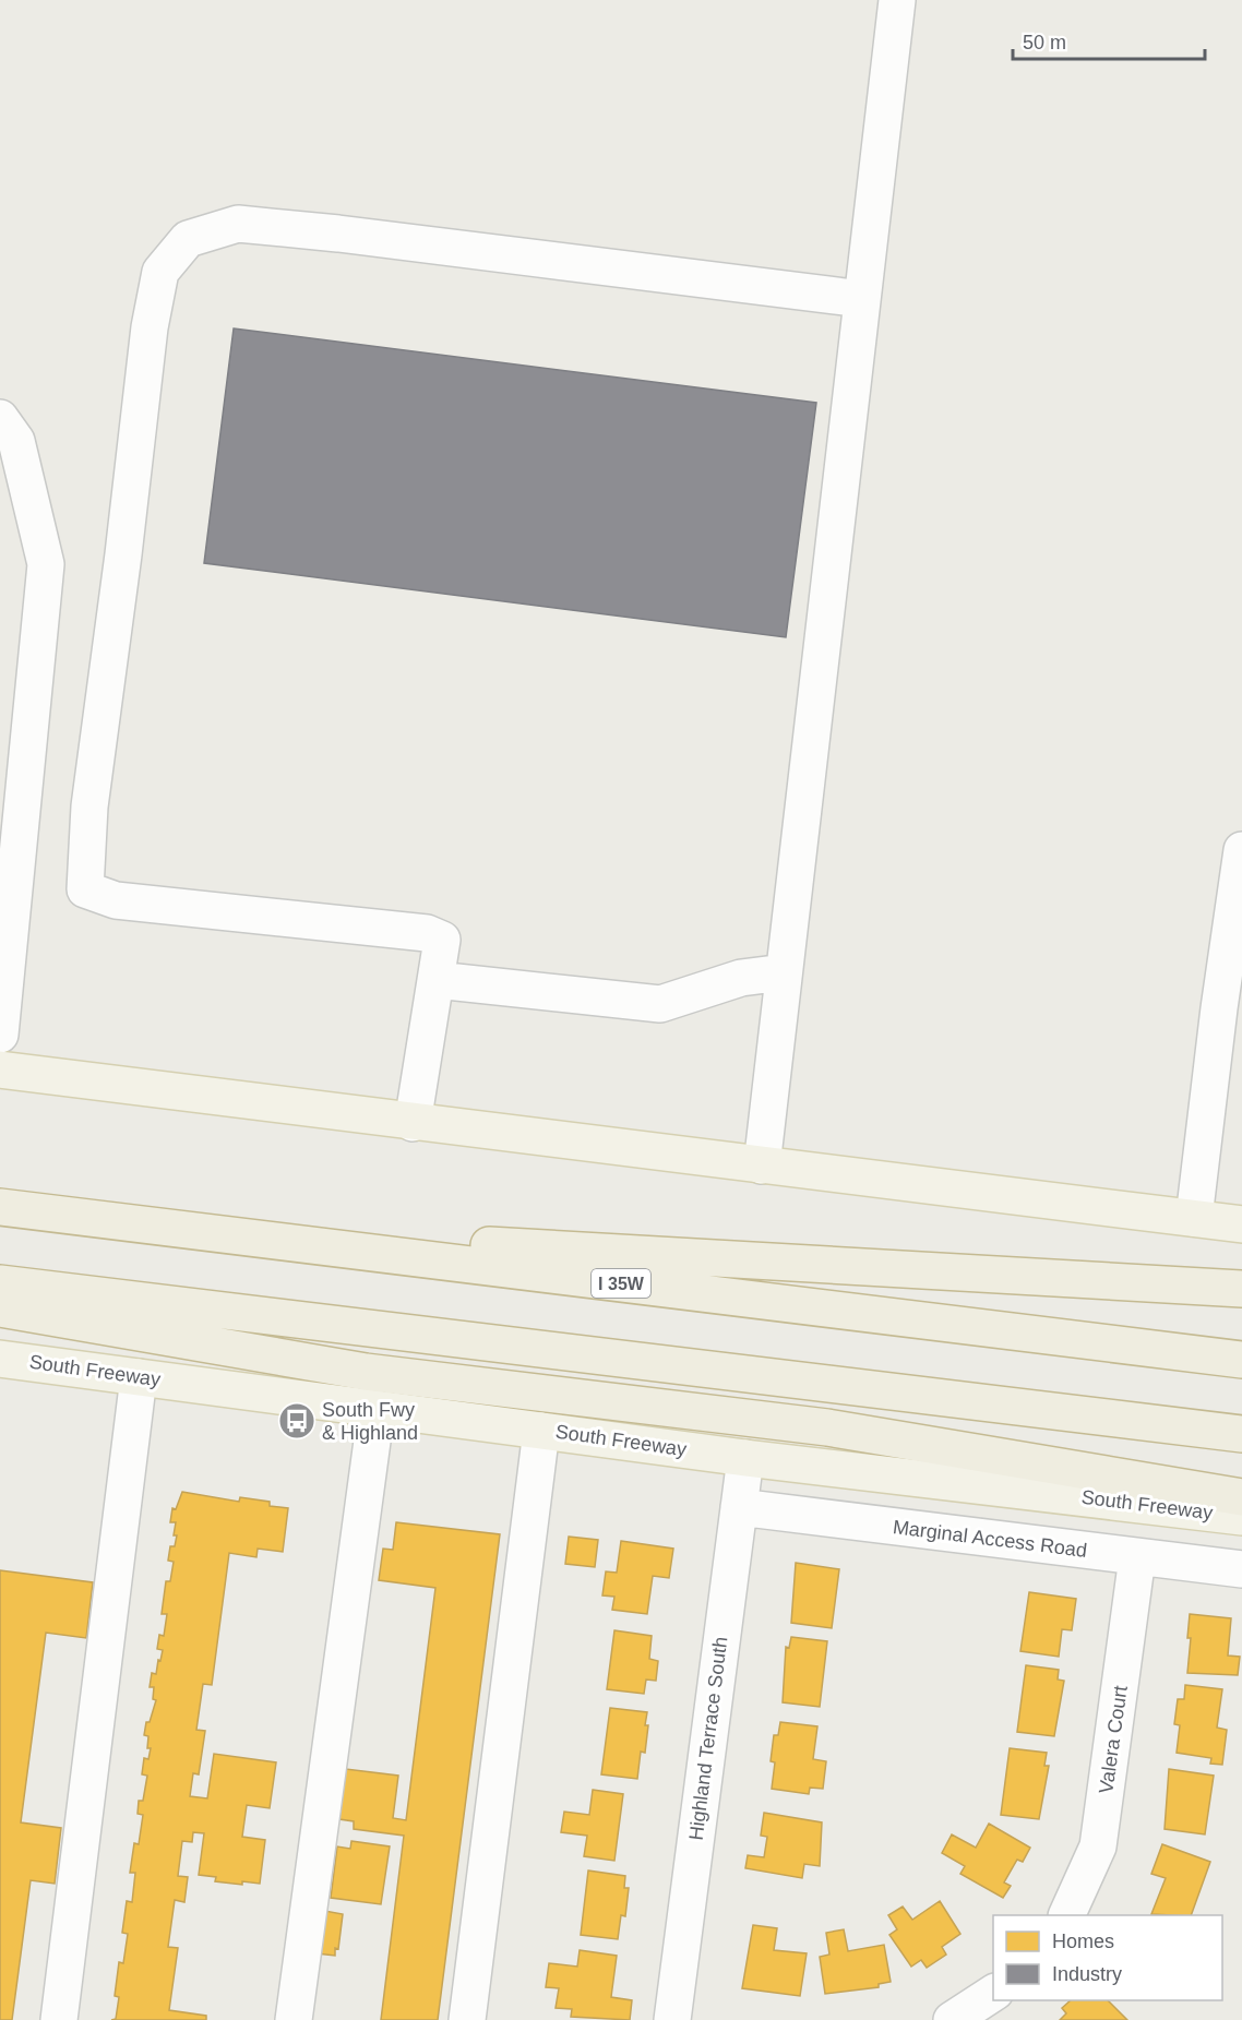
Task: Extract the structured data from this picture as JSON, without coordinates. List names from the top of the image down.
{
  "streets": {
    "highway": ["I 35W"],
    "main road": ["South Freeway"],
    "street": ["Marginal Access Road", "Highland Terrace South", "Valera Court"]
  },
  "crossings": [
    ["South Freeway", "Highland Terrace South"],
    ["Marginal Access Road", "Highland Terrace South"],
    ["Marginal Access Road", "Valera Court"]
  ],
  "places": {
    "bus stop": ["South Fwy & Highland"]
  },
  "legend": ["Homes", "Industry"],
  "scale_bar": "50 m"
}
